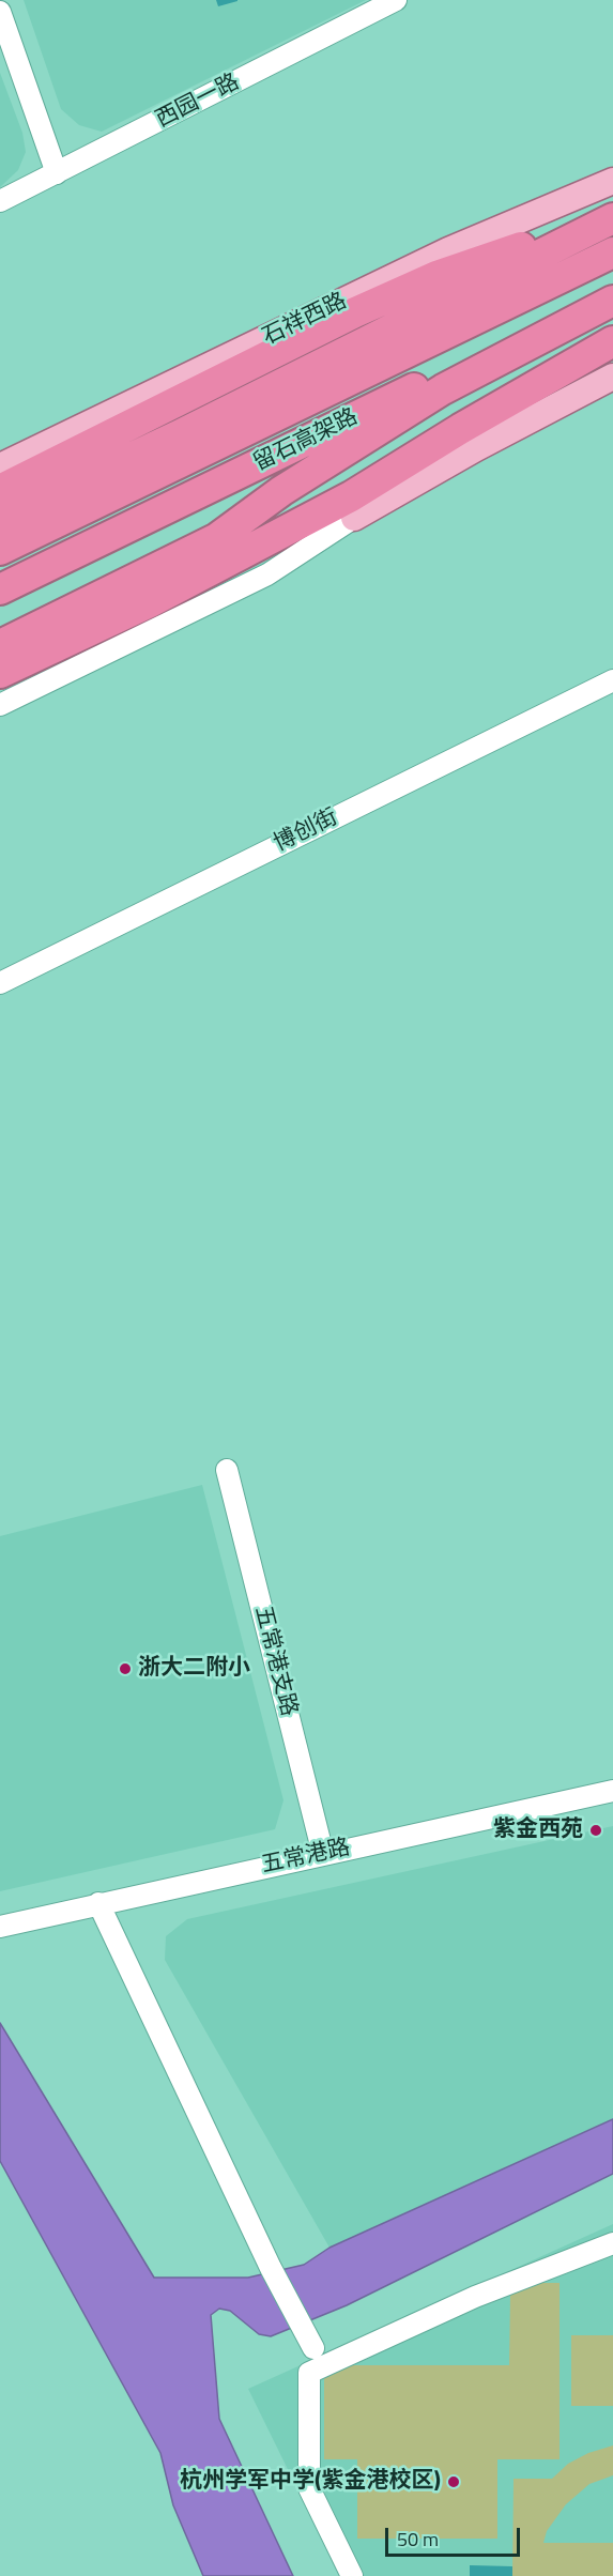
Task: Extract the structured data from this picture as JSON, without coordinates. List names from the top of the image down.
{
  "streets": {
    "highway": ["留石高架路"],
    "main road": ["石祥西路"],
    "street": [
      "西园一路",
      "博创街",
      "五常港支路",
      "五常港路"
    ]
  },
  "crossings": [
    ["五常港支路", "五常港路"]
  ],
  "places": ["浙大二附小", "紫金西苑", "杭州学军中学(紫金港校区)"],
  "scale_bar": "50 m"
}
